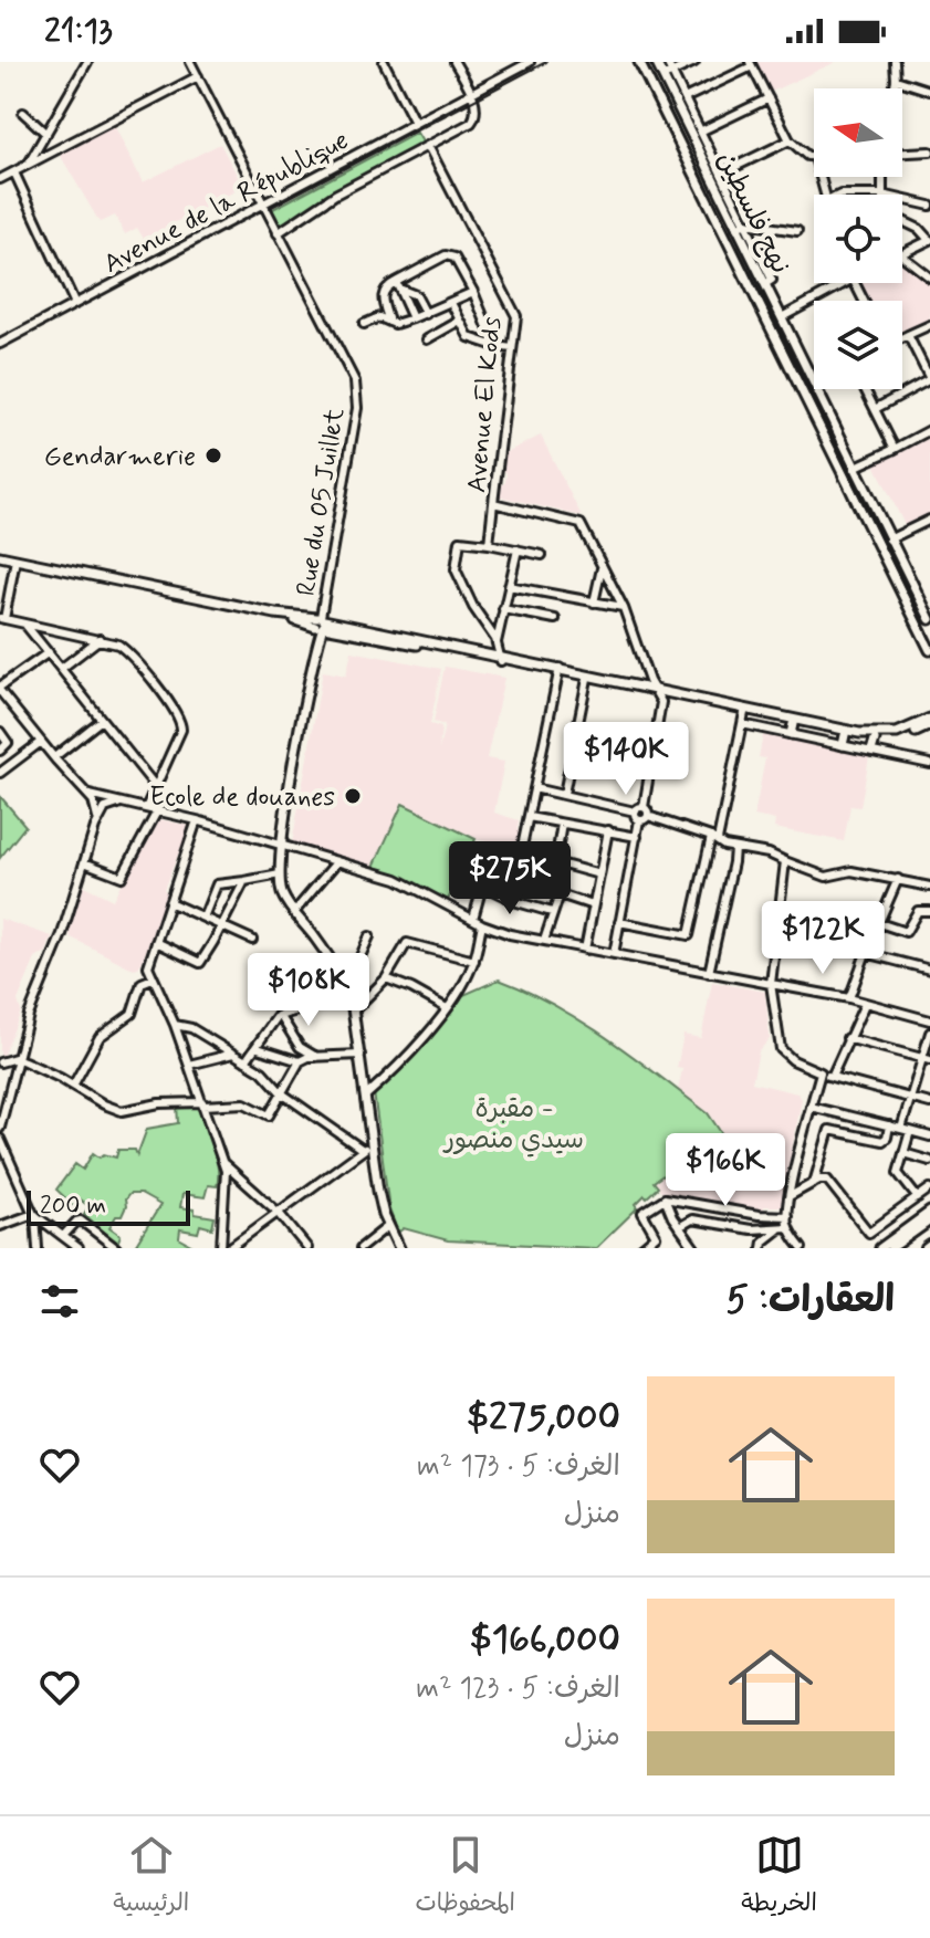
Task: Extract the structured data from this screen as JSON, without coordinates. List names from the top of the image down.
{
  "streets": {
    "main road": ["نهج فلسطين"],
    "street": ["Avenue de la République", "Avenue El Kods", "Rue du 05 Juillet"]
  },
  "crossings": [
    ["Avenue de la République", "Rue du 05 Juillet"]
  ],
  "parks": ["مقبرة - سيدي منصور"],
  "places": ["Gendarmerie", "Ecole de douanes"],
  "scale_bar": "200 m",
  "north": "left",
  "page": {
    "status": "21:13",
    "price": [
      "$140K",
      "$275K",
      "$122K",
      "$108K",
      "$166K"
    ],
    "scale": "200 m",
    "heading": "العقارات: 5",
    "list": [
      {
        "name": "$275,000",
        "note": "الغرف: 5 · 173 m² · منزل"
      },
      {
        "name": "$166,000",
        "note": "الغرف: 5 · 123 m² · منزل"
      }
    ],
    "tabs": ["الخريطة", "المحفوظات", "الرئيسية"]
  }
}
